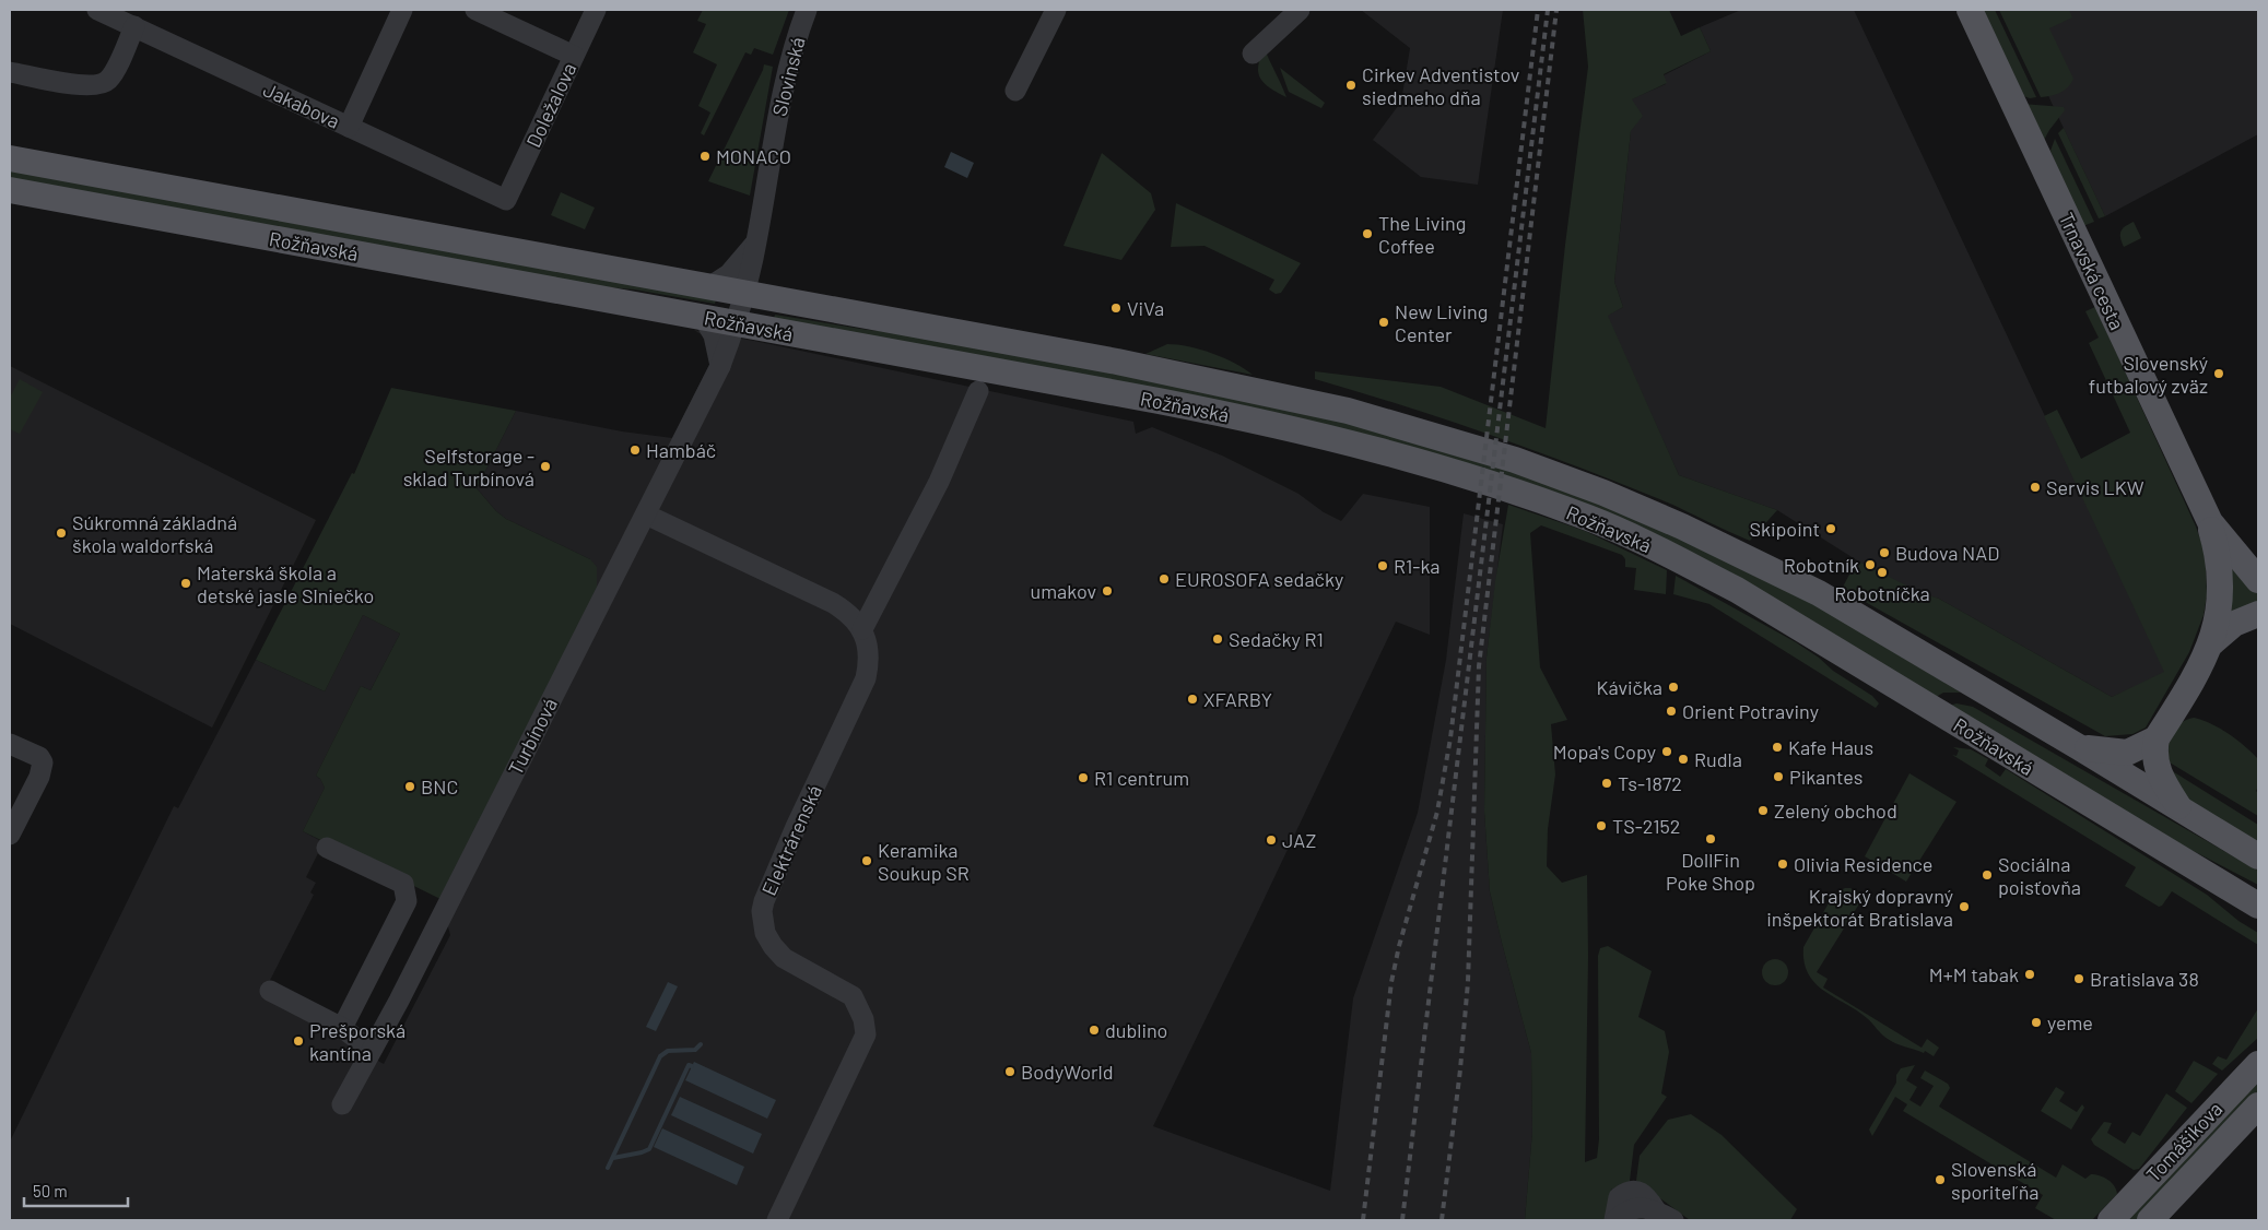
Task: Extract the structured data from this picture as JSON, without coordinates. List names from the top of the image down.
{
  "streets": {
    "main road": ["Rožňavská", "Trnavská cesta", "Tomášikova"],
    "street": [
      "Slovinská",
      "Jakabova",
      "Doležalova",
      "Turbínová",
      "Elektrárenská"
    ]
  },
  "crossings": [
    ["Slovinská", "Rožňavská"],
    ["Slovinská", "Turbínová"],
    ["Jakabova", "Doležalova"],
    ["Rožňavská", "Turbínová"]
  ],
  "places": [
    "Cirkev Adventistov siedmeho dňa",
    "MONACO",
    "The Living Coffee",
    "ViVa",
    "New Living Center",
    "Slovenský futbalový zväz",
    "Hambáč",
    "Selfstorage - sklad Turbínová",
    "Servis LKW",
    "Skipoint",
    "Súkromná základná škola waldorfská",
    "Budova NAD",
    "Robotník",
    "R1-ka",
    "Robotníčka",
    "EUROSOFA sedačky",
    "Materská škola a detské jasle Slniečko",
    "umakov",
    "Sedačky R1",
    "Kávička",
    "XFARBY",
    "Orient Potraviny",
    "Kafe Haus",
    "Mopa's Copy",
    "Rudla",
    "Pikantes",
    "R1 centrum",
    "Ts-1872",
    "BNC",
    "Zelený obchod",
    "TS-2152",
    "DollFin Poke Shop",
    "JAZ",
    "Keramika Soukup SR",
    "Olivia Residence",
    "Sociálna poisťovňa",
    "Krajský dopravný inšpektorát Bratislava",
    "M+M tabak",
    "Bratislava 38",
    "yeme",
    "dublino",
    "Prešporská kantína",
    "BodyWorld",
    "Slovenská sporiteľňa"
  ],
  "scale_bar": "50 m"
}
